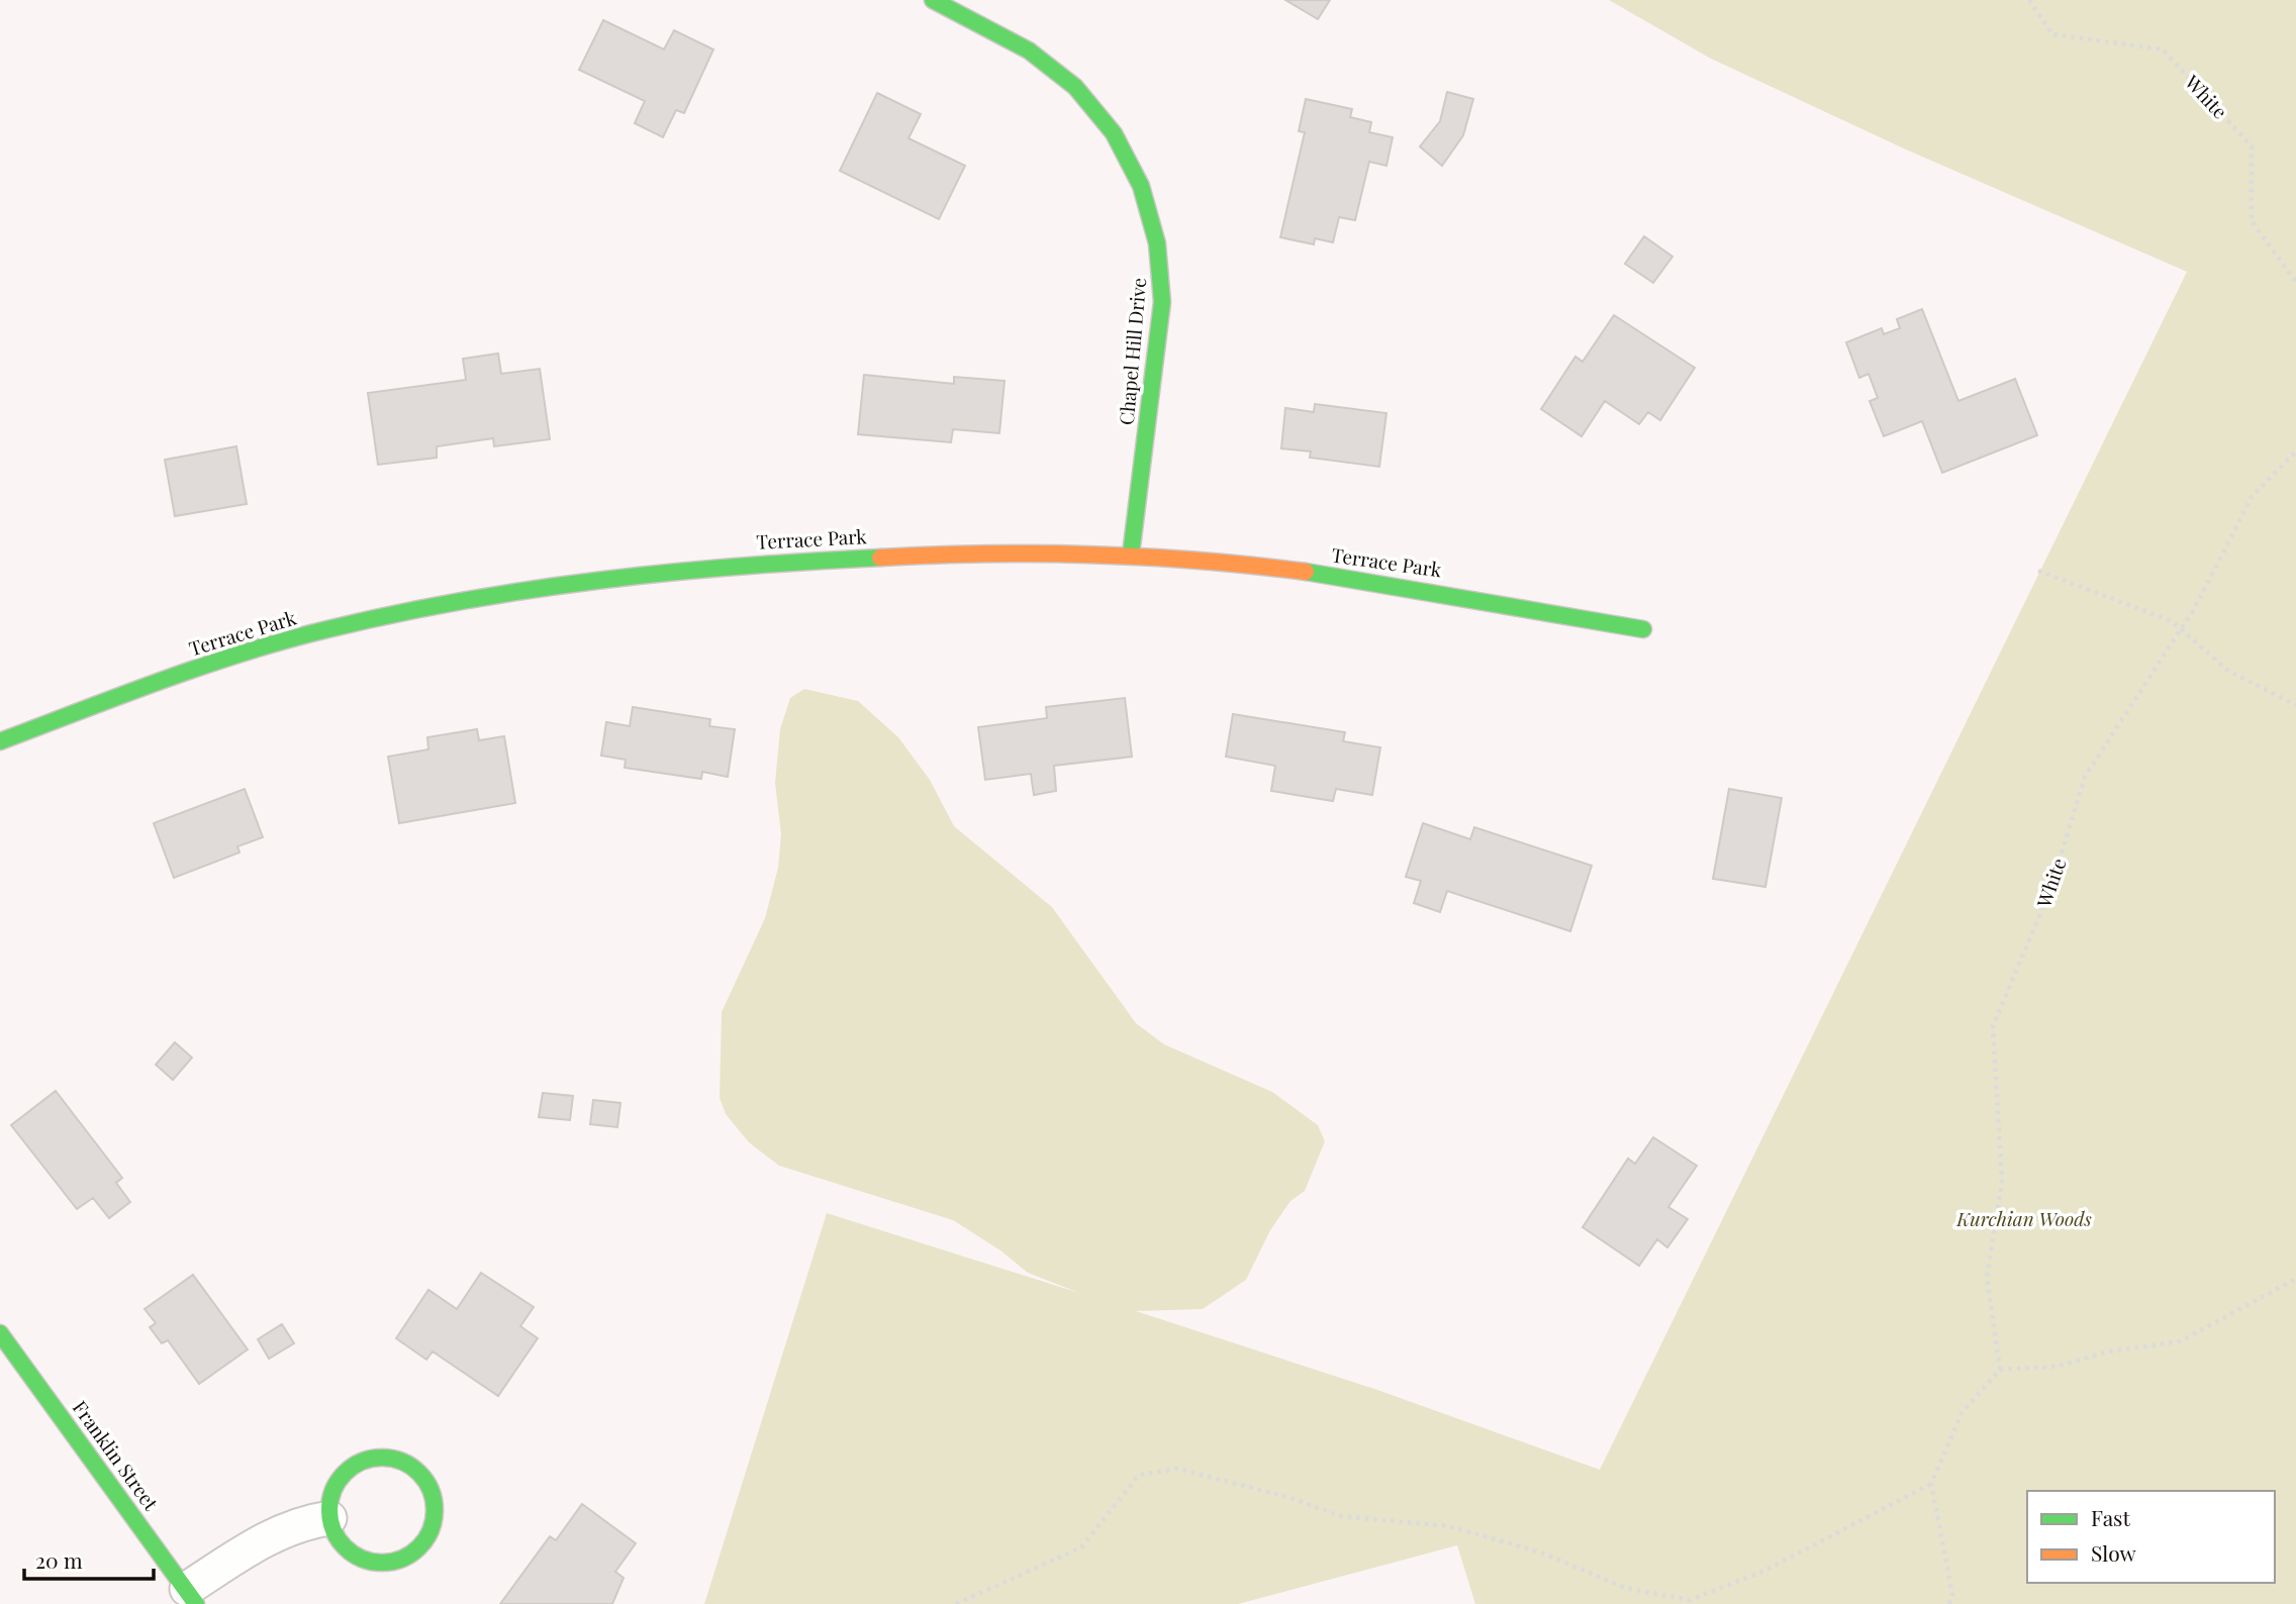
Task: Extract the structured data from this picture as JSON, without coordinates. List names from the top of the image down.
{
  "streets": {
    "street": ["Chapel Hill Drive", "Terrace Park", "Franklin Street"],
    "path": ["White"]
  },
  "crossings": [
    ["Chapel Hill Drive", "Terrace Park"]
  ],
  "parks": ["Kurchian Woods"],
  "legend": ["Fast", "Slow"],
  "scale_bar": "20 m"
}
